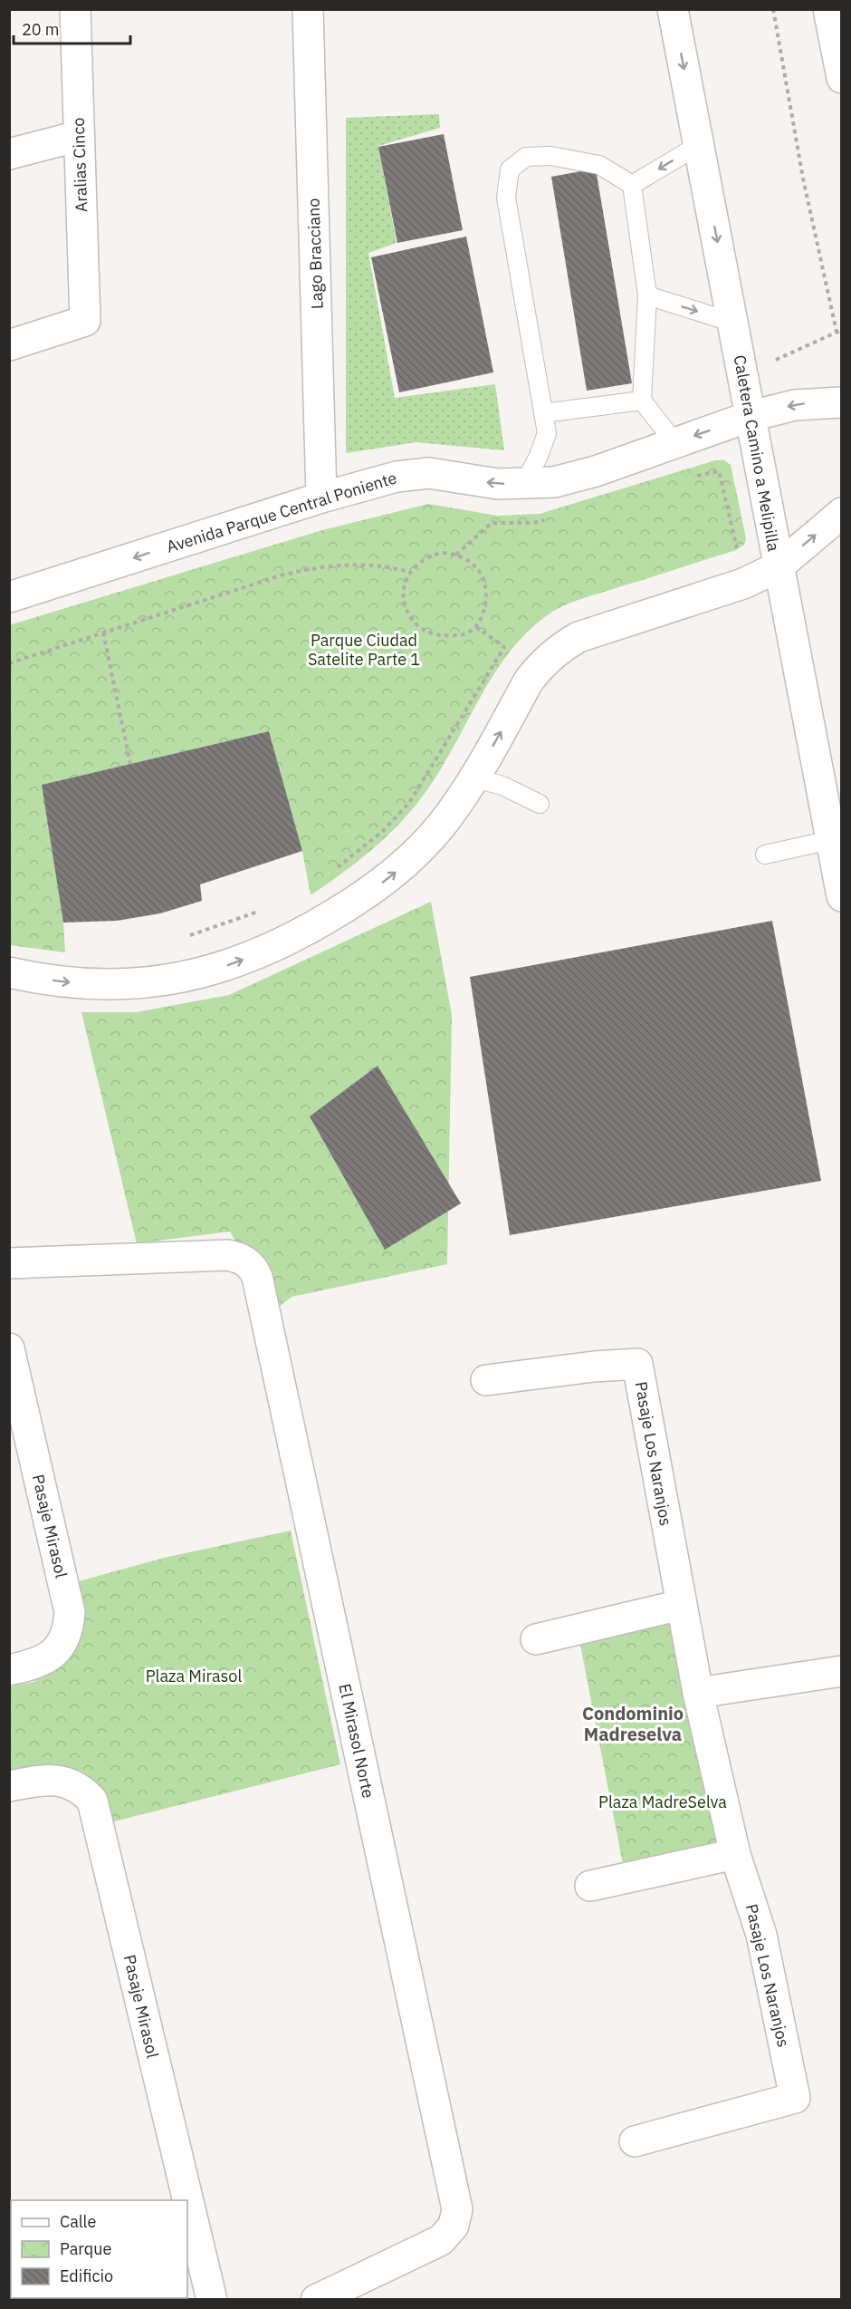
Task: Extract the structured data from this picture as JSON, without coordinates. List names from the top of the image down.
{
  "streets": {
    "street": [
      "Aralias Cinco",
      "Lago Bracciano",
      "Caletera Camino a Melipilla",
      "Avenida Parque Central Poniente",
      "Pasaje Los Naranjos",
      "Pasaje Mirasol",
      "El Mirasol Norte"
    ]
  },
  "crossings": [
    ["Lago Bracciano", "Avenida Parque Central Poniente"],
    ["Caletera Camino a Melipilla", "Avenida Parque Central Poniente"]
  ],
  "one_way": ["Caletera Camino a Melipilla", "Avenida Parque Central Poniente"],
  "districts": ["Condominio Madreselva"],
  "parks": ["Parque Ciudad Satelite Parte 1", "Plaza Mirasol", "Plaza MadreSelva"],
  "legend": ["Calle", "Parque", "Edificio"],
  "scale_bar": "20 m"
}
